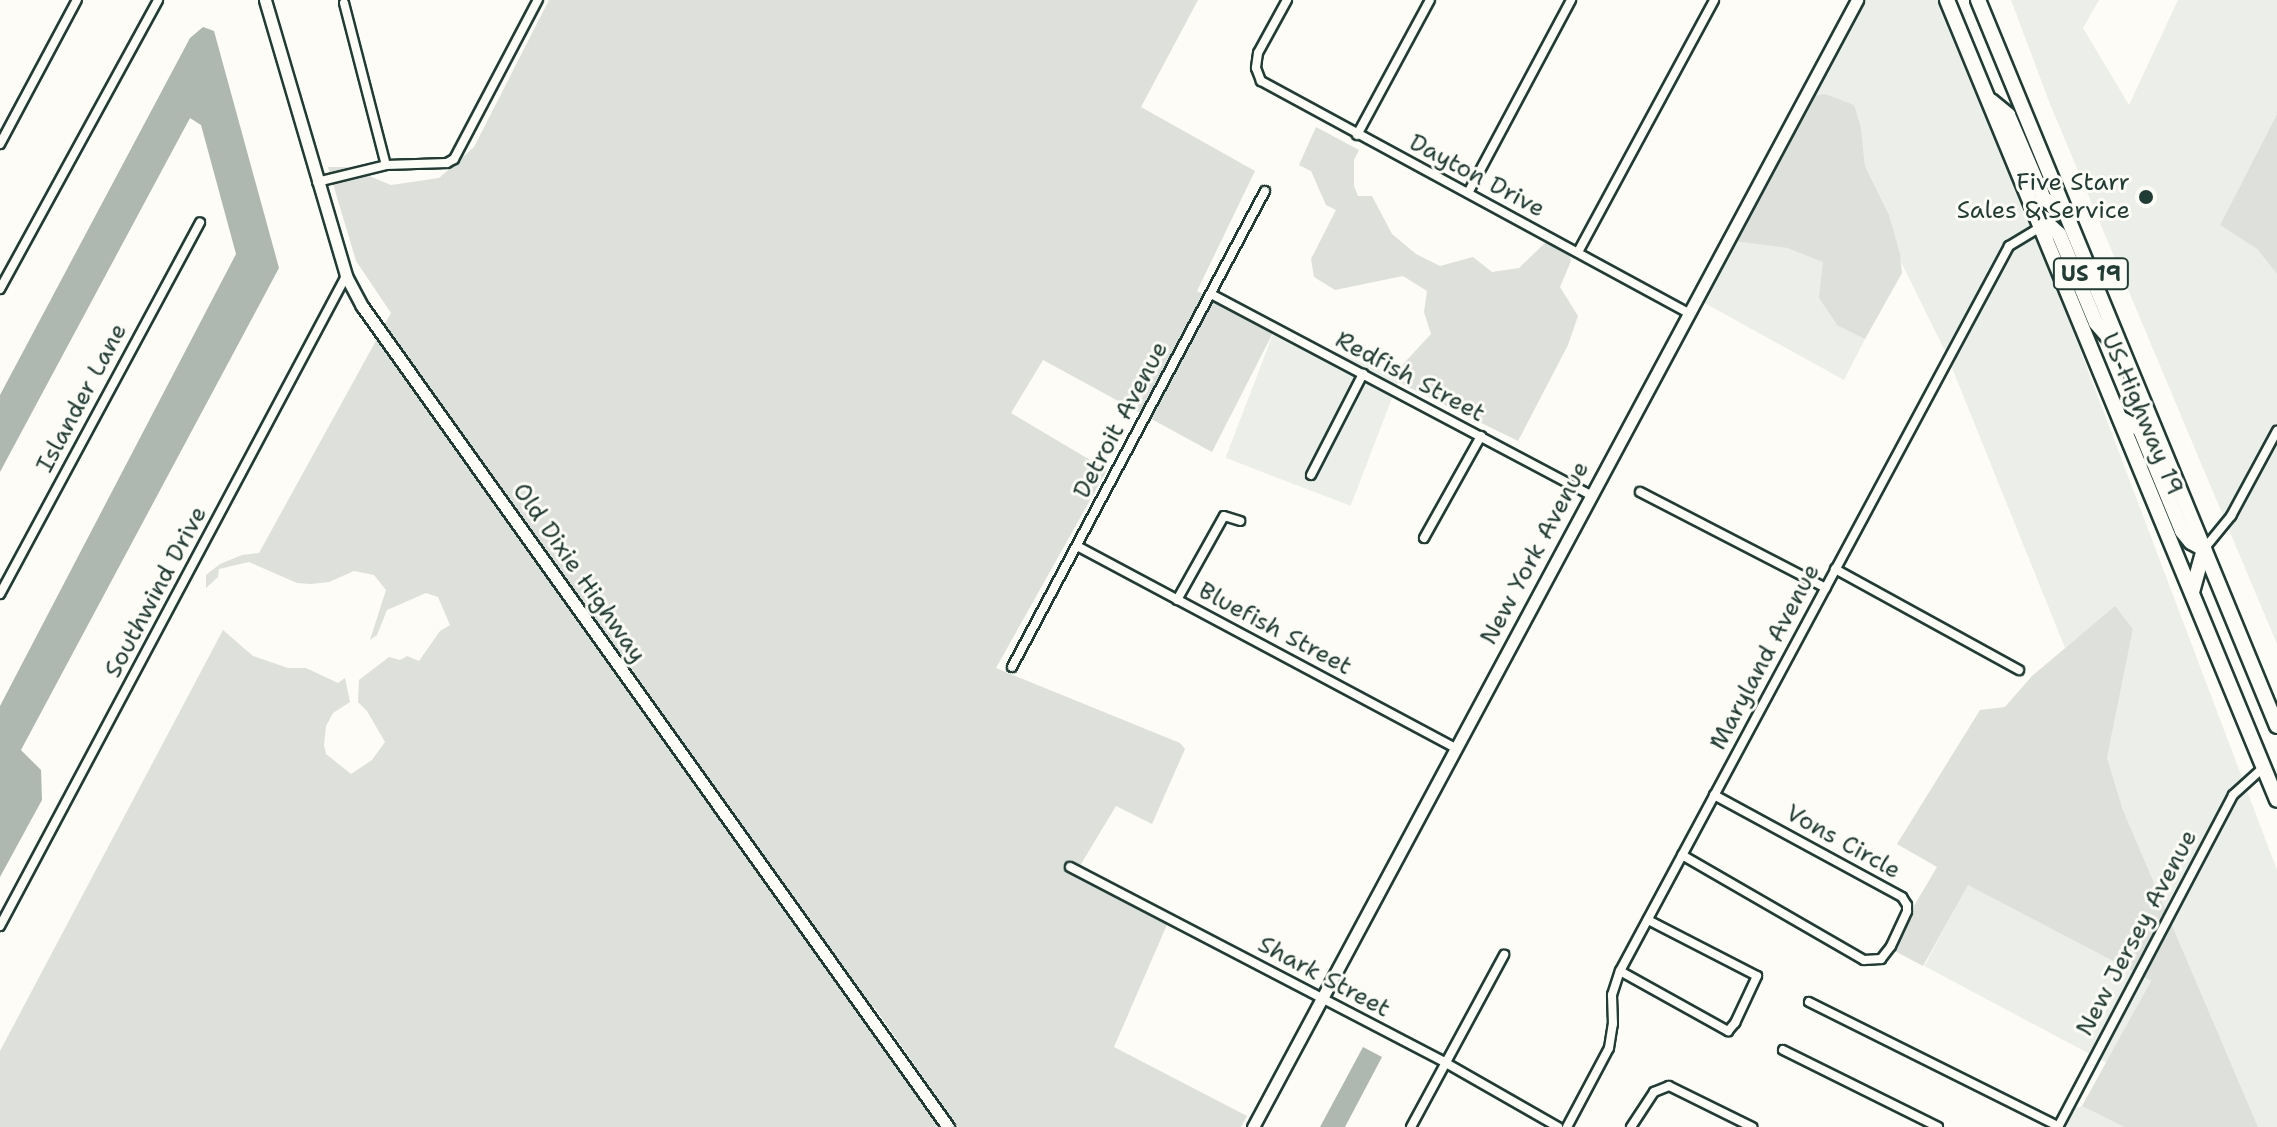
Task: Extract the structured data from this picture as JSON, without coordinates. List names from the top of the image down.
{
  "streets": {
    "highway": ["US 19", "US Highway 19"],
    "street": [
      "Dayton Drive",
      "Redfish Street",
      "Islander Lane",
      "Detroit Avenue",
      "New York Avenue",
      "Old Dixie Highway",
      "Southwind Drive",
      "Bluefish Street",
      "Maryland Avenue",
      "Vons Circle",
      "New Jersey Avenue",
      "Shark Street"
    ]
  },
  "crossings": [
    ["Dayton Drive", "New York Avenue"],
    ["Redfish Street", "Detroit Avenue"],
    ["Redfish Street", "New York Avenue"],
    ["US Highway 19", "Maryland Avenue"],
    ["US Highway 19", "New Jersey Avenue"],
    ["Detroit Avenue", "Bluefish Street"],
    ["New York Avenue", "Bluefish Street"],
    ["New York Avenue", "Shark Street"],
    ["Old Dixie Highway", "Southwind Drive"],
    ["Maryland Avenue", "Vons Circle"]
  ],
  "places": ["Five Starr Sales & Service"]
}
